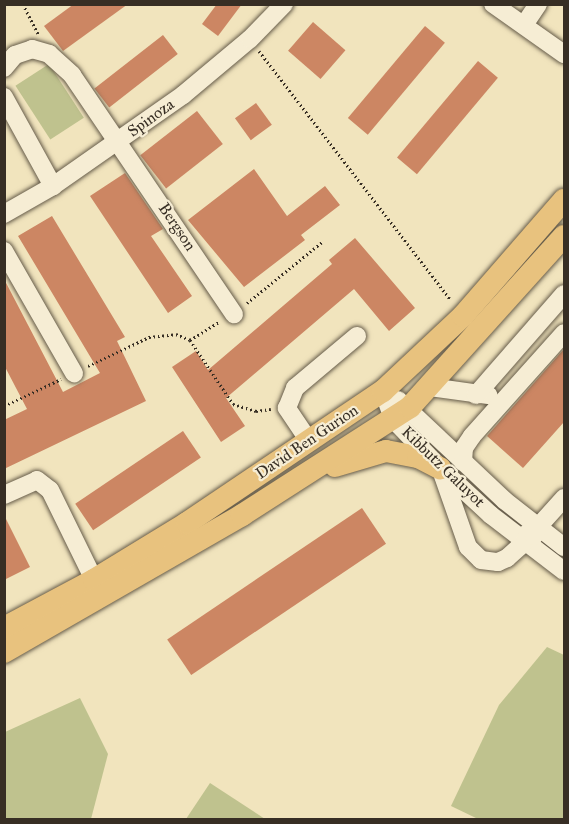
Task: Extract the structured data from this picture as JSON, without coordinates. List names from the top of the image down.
{
  "streets": {
    "main road": ["David Ben Gurion"],
    "street": ["Spinoza", "Bergson", "Kibbutz Galuyot"]
  },
  "crossings": [
    ["Spinoza", "Bergson"],
    ["David Ben Gurion", "Kibbutz Galuyot"]
  ]
}
